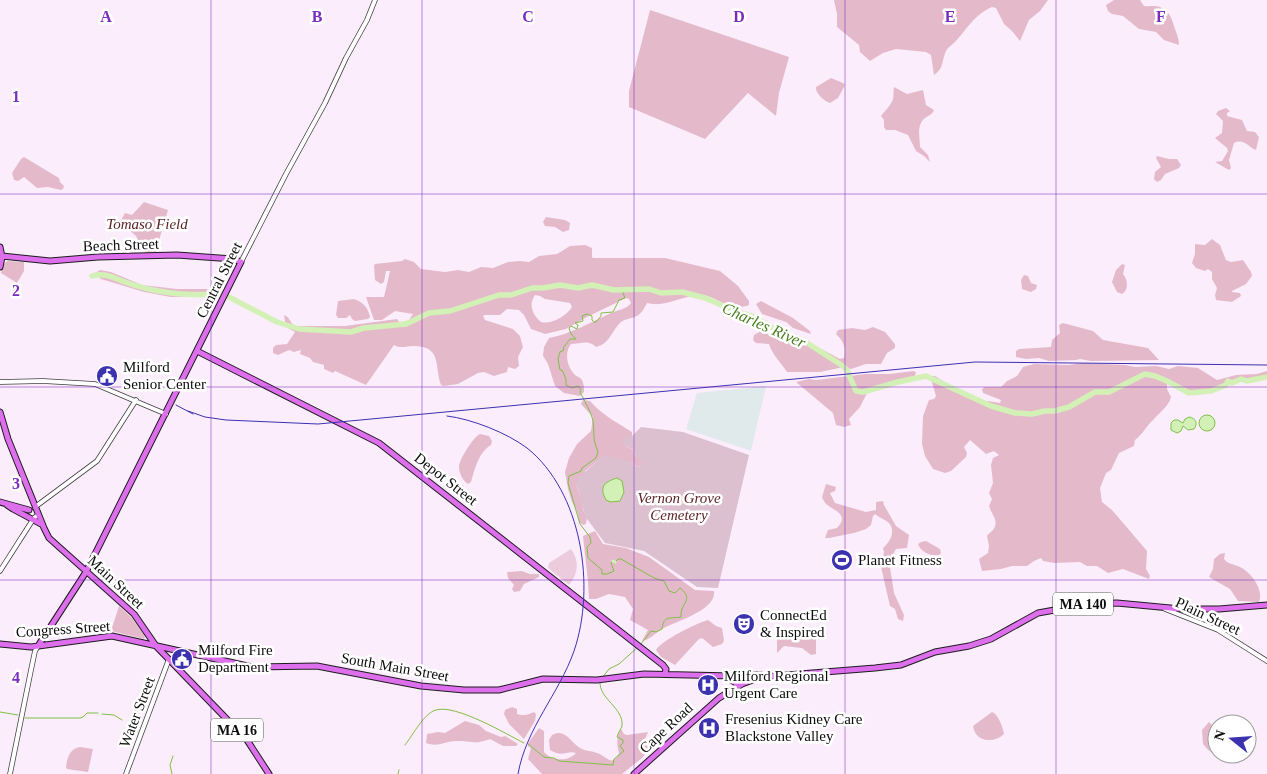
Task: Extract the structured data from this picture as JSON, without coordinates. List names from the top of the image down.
{
  "streets": {
    "main road": [
      "Beach Street",
      "Central Street",
      "Depot Street",
      "Main Street",
      "MA 140",
      "Congress Street",
      "South Main Street",
      "Cape Road",
      "MA 16"
    ],
    "street": ["Plain Street", "Water Street"]
  },
  "crossings": [
    ["Beach Street", "Central Street"],
    ["Central Street", "Depot Street"],
    ["Central Street", "Main Street"],
    ["Central Street", "Congress Street"],
    ["Depot Street", "South Main Street"],
    ["Main Street", "Congress Street"],
    ["Main Street", "South Main Street"],
    ["Main Street", "Water Street"],
    ["MA 140", "Plain Street"],
    ["MA 140", "South Main Street"],
    ["MA 140", "Cape Road"],
    ["Congress Street", "South Main Street"],
    ["South Main Street", "Cape Road"]
  ],
  "water": ["Charles River"],
  "parks": ["Tomaso Field", "Vernon Grove Cemetery"],
  "places": {
    "public building": ["Milford Senior Center", "Milford Fire Department"],
    "sports": ["Planet Fitness"],
    "theatre": ["ConnectEd & Inspired"],
    "hospital": ["Milford Regional Urgent Care", "Fresenius Kidney Care Blackstone Valley"]
  },
  "north": "left",
  "grid": {
    "columns": [
      "A",
      "B",
      "C",
      "D",
      "E",
      "F"
    ],
    "rows": [
      "1",
      "2",
      "3",
      "4"
    ]
  }
}
